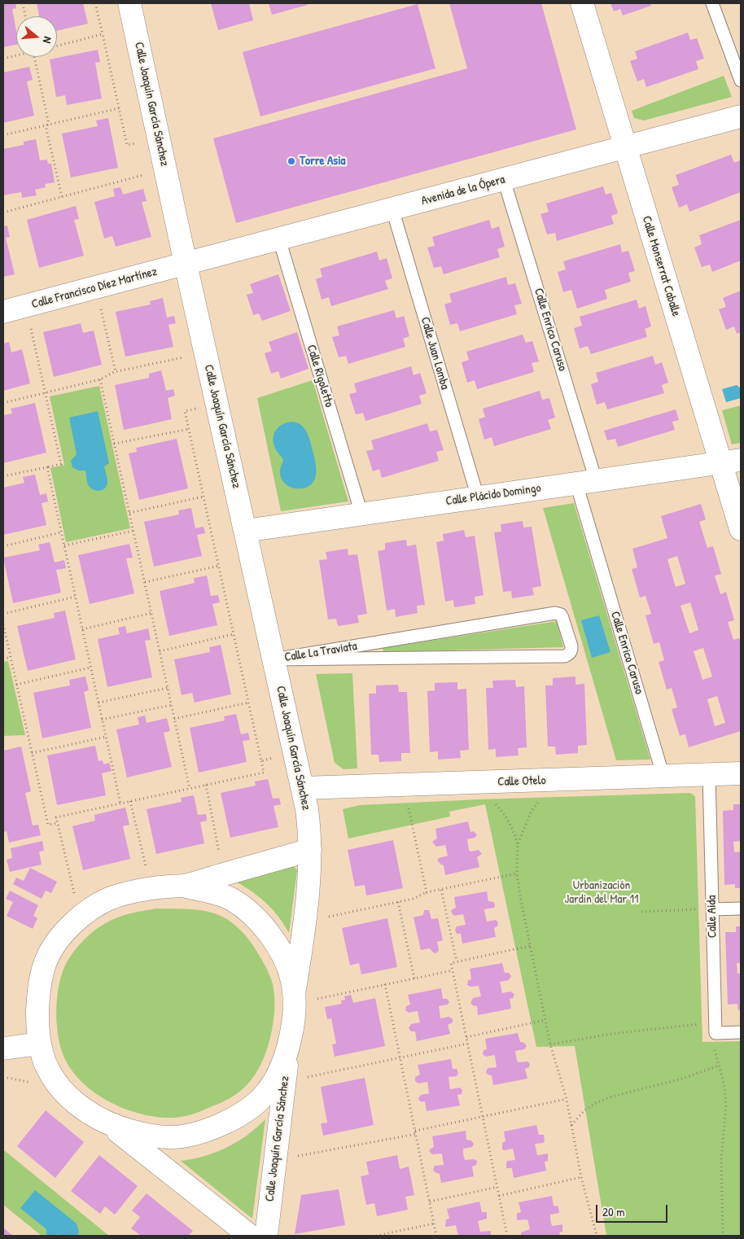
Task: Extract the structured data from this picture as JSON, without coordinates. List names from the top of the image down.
{
  "streets": {
    "street": [
      "Calle Joaquín García Sánchez",
      "Avenida de la Ópera",
      "Calle Monserrat Caballe",
      "Calle Francisco Díez Martínez",
      "Calle Plácido Domingo",
      "Calle Otelo"
    ],
    "lane": [
      "Calle Enrico Caruso",
      "Calle Juan Lomba",
      "Calle Rigoletto",
      "Calle La Traviata",
      "Calle Aida"
    ]
  },
  "crossings": [
    ["Calle Joaquín García Sánchez", "Avenida de la Ópera"],
    ["Calle Joaquín García Sánchez", "Calle Francisco Díez Martínez"],
    ["Calle Joaquín García Sánchez", "Calle Plácido Domingo"],
    ["Calle Joaquín García Sánchez", "Calle La Traviata"],
    ["Calle Joaquín García Sánchez", "Calle Otelo"],
    ["Avenida de la Ópera", "Calle Monserrat Caballe"],
    ["Avenida de la Ópera", "Calle Francisco Díez Martínez"],
    ["Avenida de la Ópera", "Calle Enrico Caruso"],
    ["Avenida de la Ópera", "Calle Juan Lomba"],
    ["Avenida de la Ópera", "Calle Rigoletto"],
    ["Calle Monserrat Caballe", "Calle Plácido Domingo"],
    ["Calle Enrico Caruso", "Calle Plácido Domingo"],
    ["Calle Enrico Caruso", "Calle Otelo"],
    ["Calle Juan Lomba", "Calle Plácido Domingo"],
    ["Calle Rigoletto", "Calle Plácido Domingo"],
    ["Calle Otelo", "Calle Aida"]
  ],
  "parks": ["Urbanización Jardin del Mar 11"],
  "places": ["Torre Asia"],
  "scale_bar": "20 m",
  "north": "right"
}
